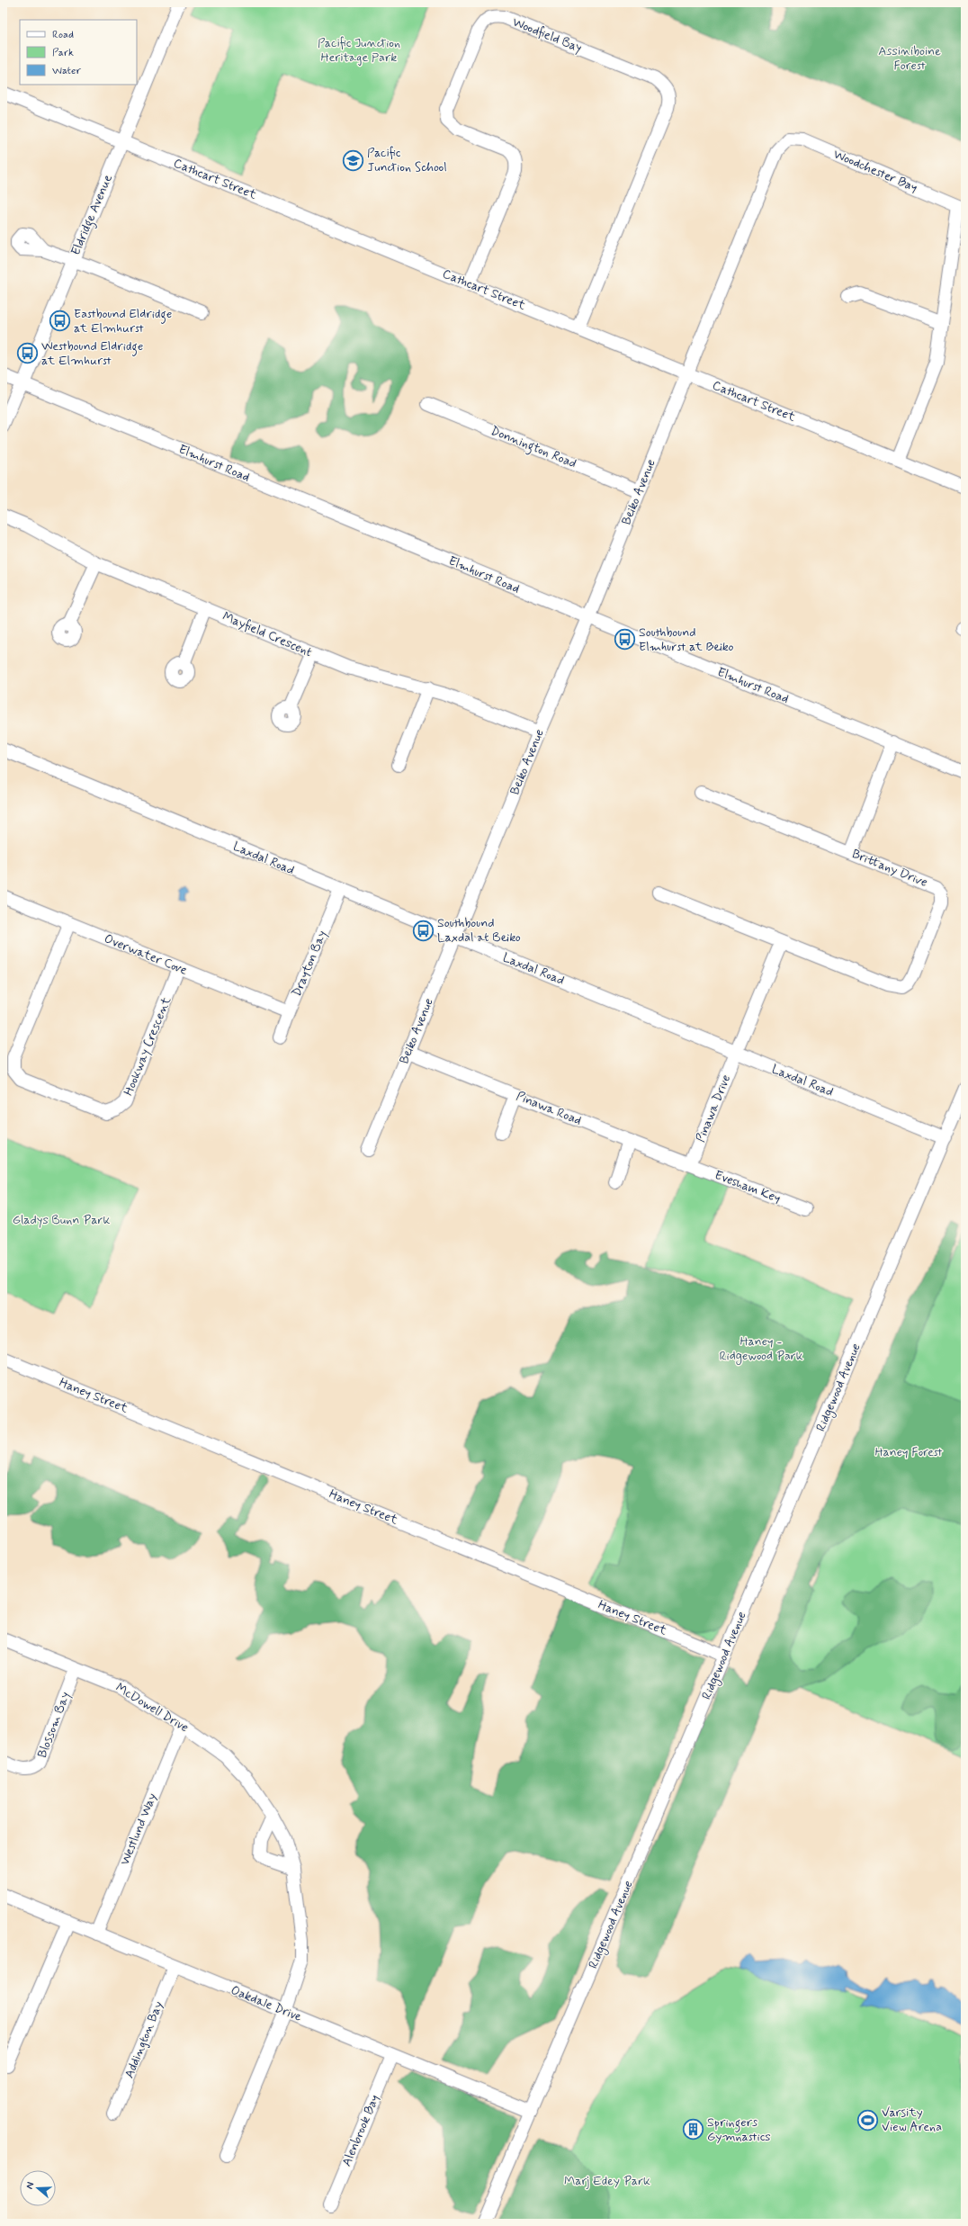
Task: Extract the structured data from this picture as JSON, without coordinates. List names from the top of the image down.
{
  "streets": {
    "street": [
      "Woodfield Bay",
      "Woodchester Bay",
      "Cathcart Street",
      "Eldridge Avenue",
      "Donnington Road",
      "Elmhurst Road",
      "Beiko Avenue",
      "Mayfield Crescent",
      "Laxdal Road",
      "Brittany Drive",
      "Overwater Cove",
      "Drayton Bay",
      "Hookway Crescent",
      "Pinawa Road",
      "Pinawa Drive",
      "Evesham Key",
      "Ridgewood Avenue",
      "Haney Street",
      "McDowell Drive",
      "Blossom Bay",
      "Westlund Way",
      "Oakdale Drive",
      "Addington Bay",
      "Alenbrook Bay"
    ]
  },
  "crossings": [
    ["Woodfield Bay", "Cathcart Street"],
    ["Woodchester Bay", "Cathcart Street"],
    ["Woodchester Bay", "Beiko Avenue"],
    ["Cathcart Street", "Eldridge Avenue"],
    ["Cathcart Street", "Beiko Avenue"],
    ["Eldridge Avenue", "Elmhurst Road"],
    ["Donnington Road", "Beiko Avenue"],
    ["Elmhurst Road", "Beiko Avenue"],
    ["Beiko Avenue", "Mayfield Crescent"],
    ["Beiko Avenue", "Laxdal Road"],
    ["Beiko Avenue", "Pinawa Road"],
    ["Laxdal Road", "Drayton Bay"],
    ["Laxdal Road", "Pinawa Drive"],
    ["Laxdal Road", "Ridgewood Avenue"],
    ["Overwater Cove", "Drayton Bay"],
    ["Overwater Cove", "Hookway Crescent"],
    ["Pinawa Road", "Pinawa Drive"],
    ["Pinawa Road", "Evesham Key"],
    ["Pinawa Drive", "Evesham Key"],
    ["Ridgewood Avenue", "Haney Street"],
    ["Ridgewood Avenue", "Oakdale Drive"],
    ["McDowell Drive", "Blossom Bay"],
    ["McDowell Drive", "Westlund Way"],
    ["McDowell Drive", "Oakdale Drive"],
    ["Westlund Way", "Oakdale Drive"],
    ["Oakdale Drive", "Addington Bay"],
    ["Oakdale Drive", "Alenbrook Bay"]
  ],
  "parks": [
    "Pacific Junction Heritage Park",
    "Assiniboine Forest",
    "Gladys Bunn Park",
    "Haney - Ridgewood Park",
    "Haney Forest",
    "Marj Edey Park"
  ],
  "places": {
    "school or university": ["Pacific Junction School"],
    "bus stop": [
      "Eastbound Eldridge at Elmhurst",
      "Westbound Eldridge at Elmhurst",
      "Southbound Elmhurst at Beiko",
      "Southbound Laxdal at Beiko"
    ],
    "sports": ["Varsity View Arena"],
    "building": ["Springers Gymnastics"]
  },
  "legend": ["Road", "Park", "Water"],
  "north": "left"
}
